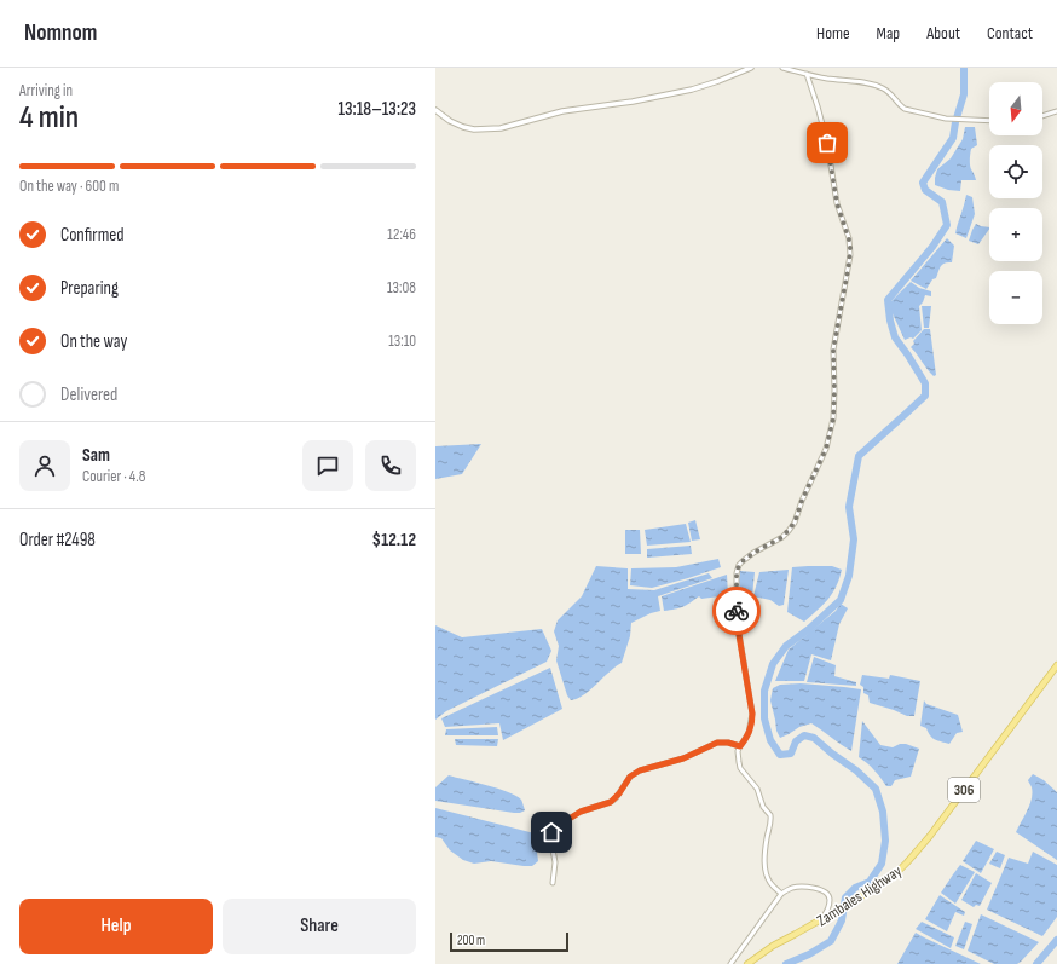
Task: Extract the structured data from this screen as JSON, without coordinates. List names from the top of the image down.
{
  "streets": {
    "main road": ["306", "Zambales Highway"]
  },
  "scale_bar": "200 m",
  "north": "bottom",
  "page": {
    "header": "Nomnom",
    "nav": [
      "Home",
      "Map",
      "About",
      "Contact"
    ],
    "heading": ["4 min", "Arriving in", "13:18–13:23"],
    "panel": [
      "Sam",
      "Courier · 4.8",
      "Order #2498",
      "$12.12"
    ],
    "map_buttons": ["+", "−"],
    "bar": "On the way · 600 m",
    "list": [
      ["Confirmed", "12:46"],
      ["Preparing", "13:08"],
      ["On the way", "13:10"],
      "Delivered"
    ],
    "buttons": ["Help", "Share"],
    "scale": "200 m"
  }
}
